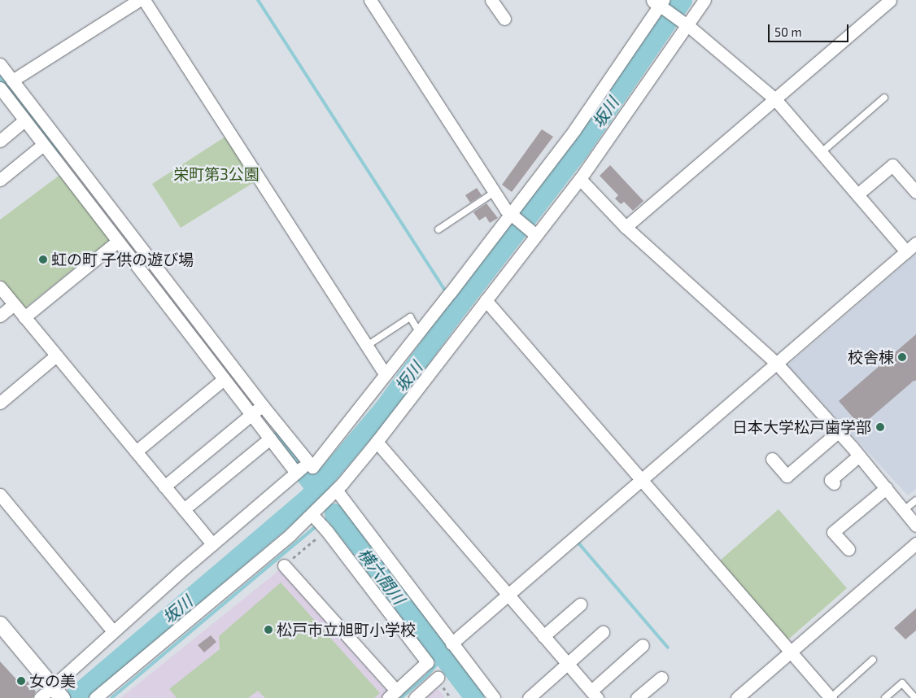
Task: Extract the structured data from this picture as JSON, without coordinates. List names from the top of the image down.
{
  "water": ["坂川", "横六間川"],
  "parks": ["栄町第3公園"],
  "places": [
    "虹の町 子供の遊び場",
    "校舎棟",
    "日本大学松戸歯学部",
    "松戸市立旭町小学校",
    "女の美"
  ],
  "scale_bar": "50 m"
}
